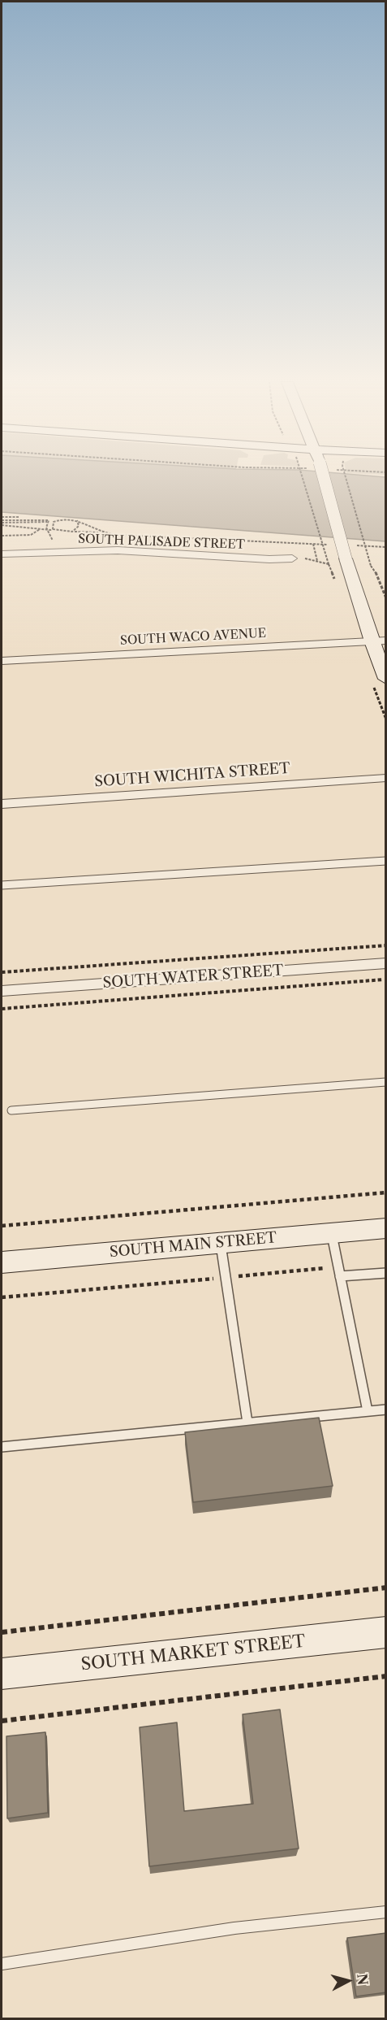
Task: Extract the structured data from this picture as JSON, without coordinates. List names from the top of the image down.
{
  "streets": {
    "street": [
      "SOUTH PALISADE STREET",
      "SOUTH WACO AVENUE",
      "SOUTH WICHITA STREET",
      "SOUTH WATER STREET",
      "SOUTH MAIN STREET",
      "SOUTH MARKET STREET"
    ]
  },
  "north": "right"
}
